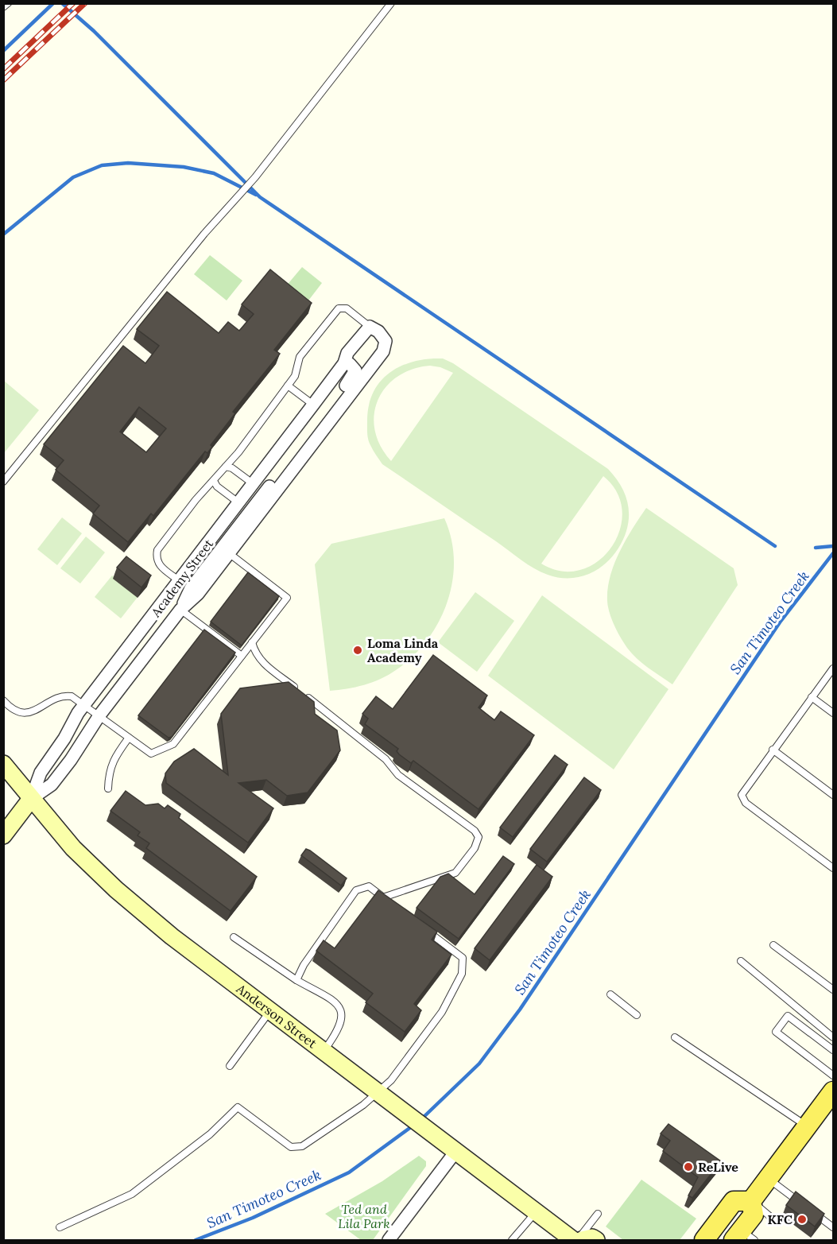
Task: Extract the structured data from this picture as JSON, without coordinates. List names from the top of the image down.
{
  "streets": {
    "main road": ["Academy Street", "Anderson Street"]
  },
  "crossings": [
    ["Academy Street", "Anderson Street"]
  ],
  "water": ["San Timoteo Creek"],
  "parks": ["Ted and Lila Park"],
  "places": ["Loma Linda Academy", "ReLive", "KFC"]
}
